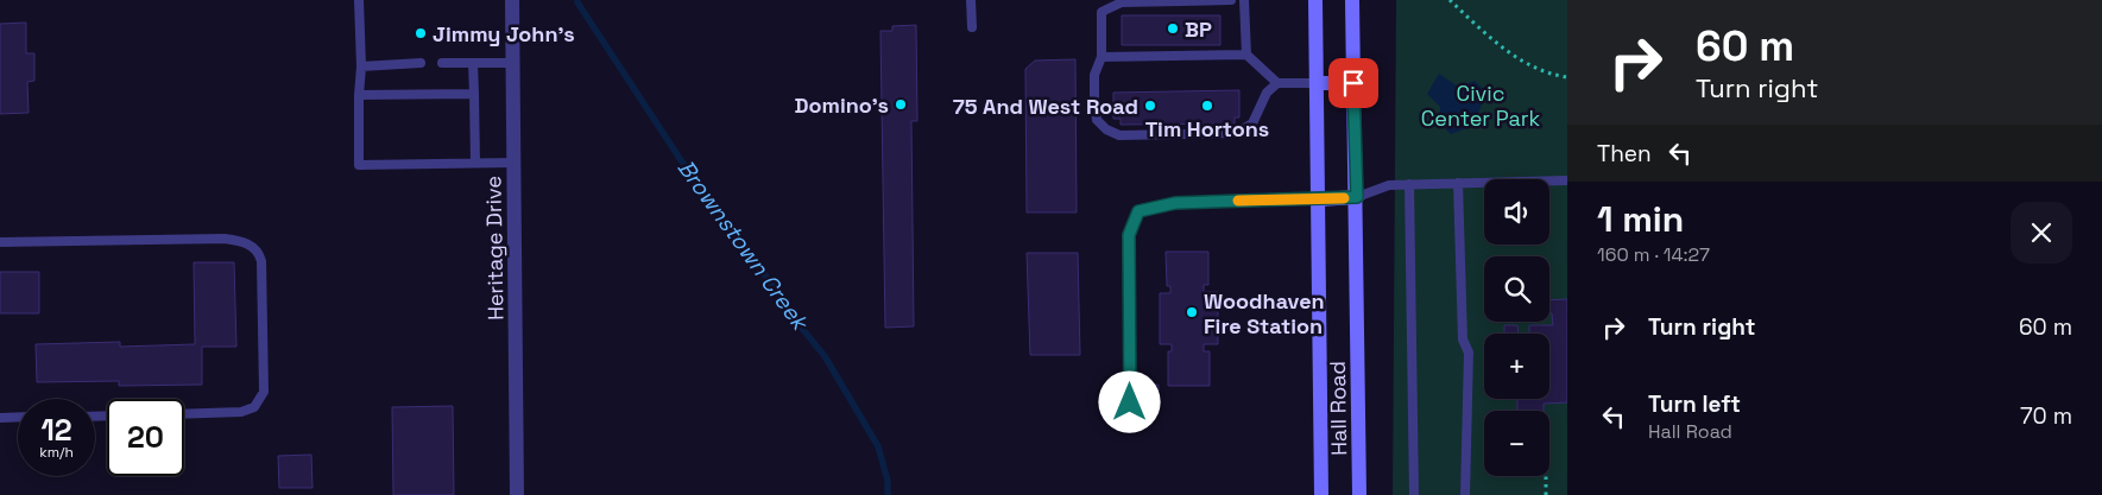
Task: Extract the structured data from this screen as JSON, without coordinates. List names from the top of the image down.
{
  "streets": {
    "street": ["Heritage Drive", "Hall Road"]
  },
  "water": ["Brownstown Creek"],
  "parks": ["Civic Center Park"],
  "places": [
    "BP",
    "Jimmy John's",
    "Domino's",
    "75 And West Road",
    "Tim Hortons",
    "Woodhaven Fire Station"
  ],
  "page": {
    "turn": ["60 m", "Turn right"],
    "then": "Then",
    "map_buttons": ["+", "−"],
    "heading": ["1 min", "160 m · 14:27"],
    "list": [
      {
        "name": "Turn right",
        "value": "60 m"
      },
      {
        "name": "Turn left",
        "note": "Hall Road",
        "value": "70 m"
      }
    ],
    "speed": "12 km/h",
    "limit": "20"
  }
}
